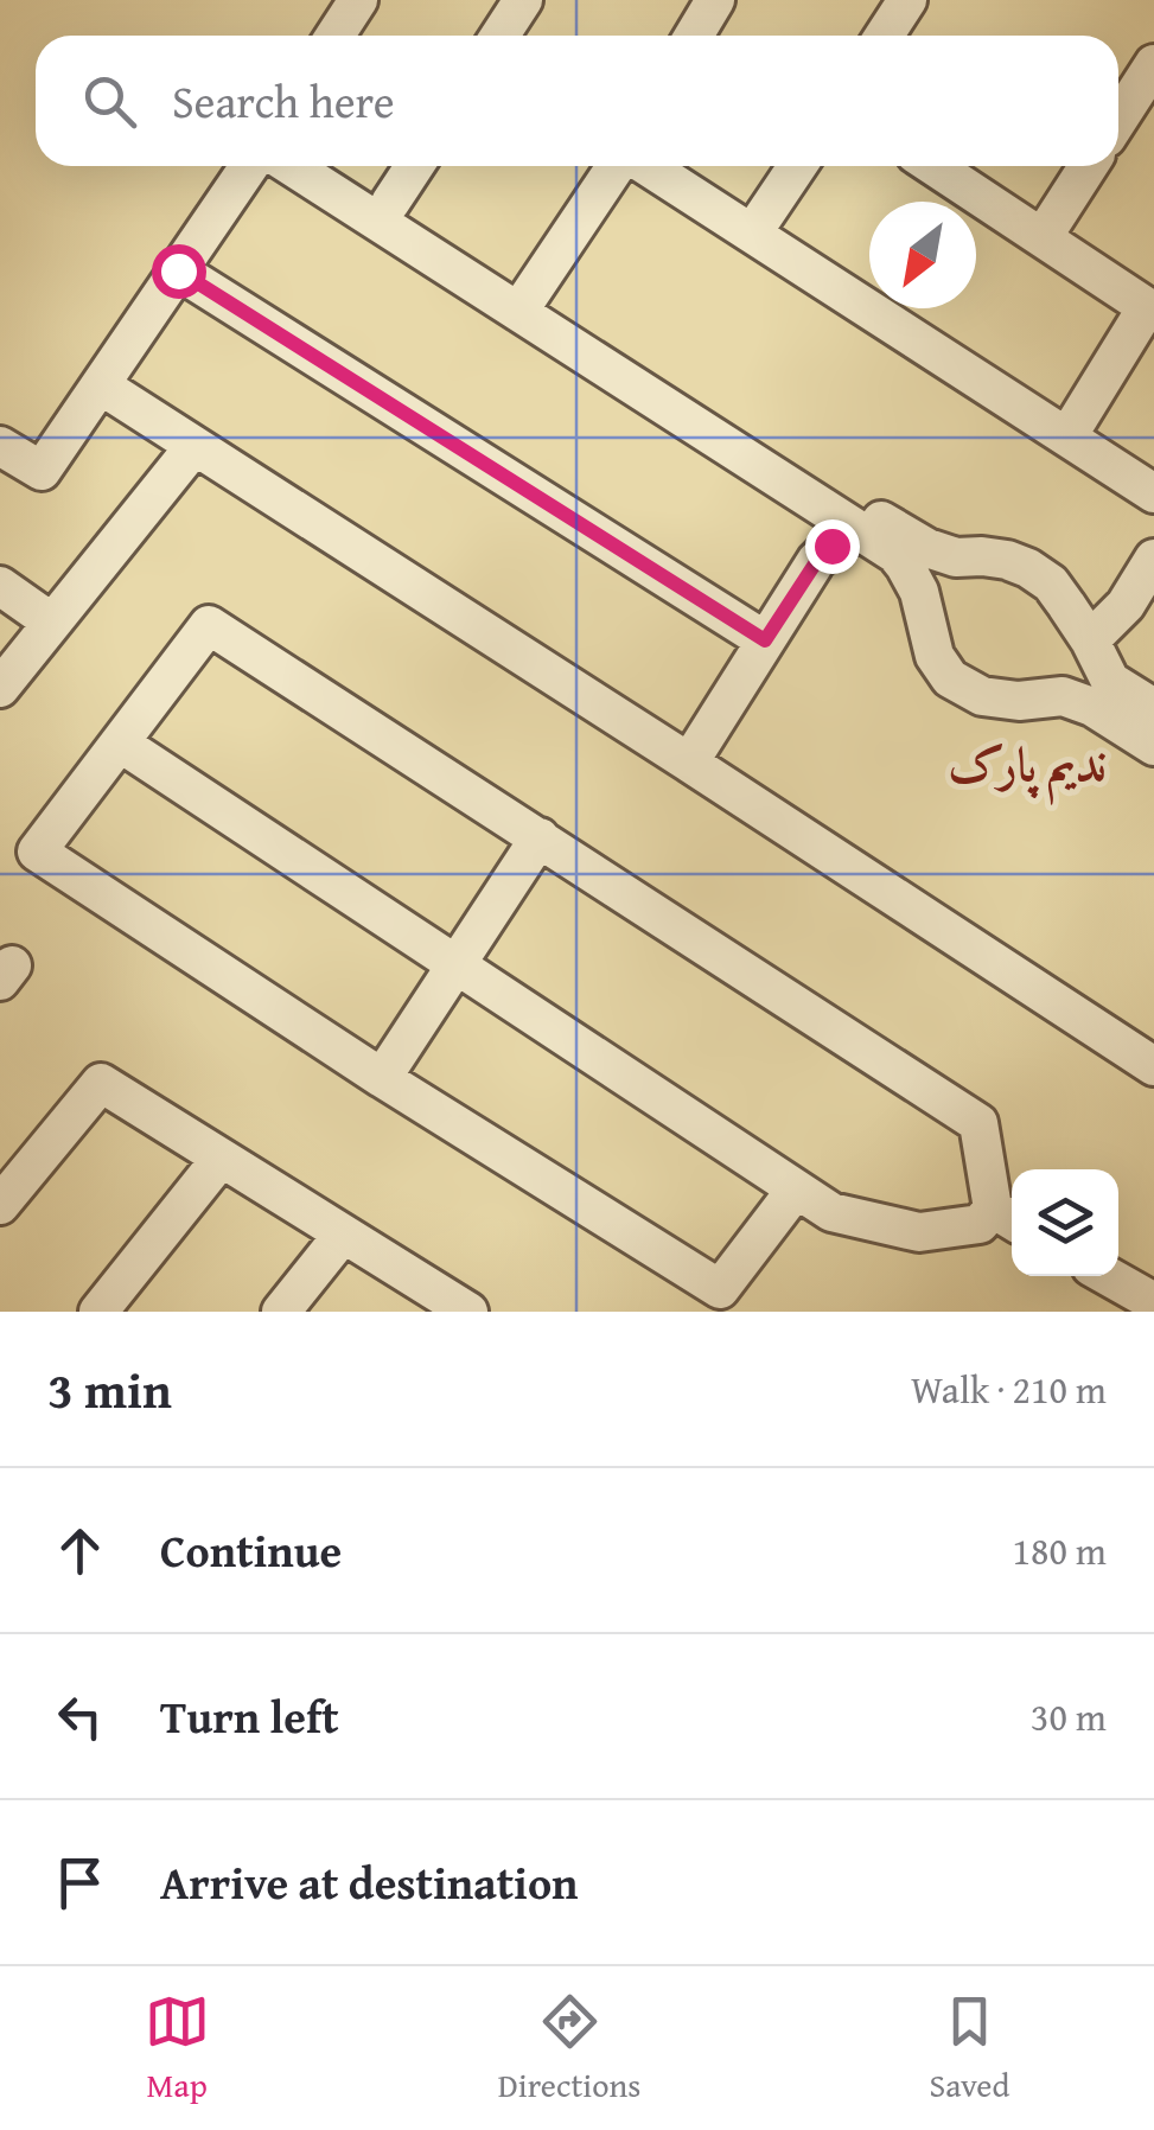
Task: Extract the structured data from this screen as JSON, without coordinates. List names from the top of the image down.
{
  "districts": ["ندیم پارک"],
  "north": "bottom left",
  "page": {
    "search": "Search here",
    "heading": ["3 min", "Walk · 210 m"],
    "list": [
      ["Continue", "180 m"],
      ["Turn left", "30 m"],
      "Arrive at destination"
    ],
    "nav": ["Map", "Directions", "Saved"]
  }
}
